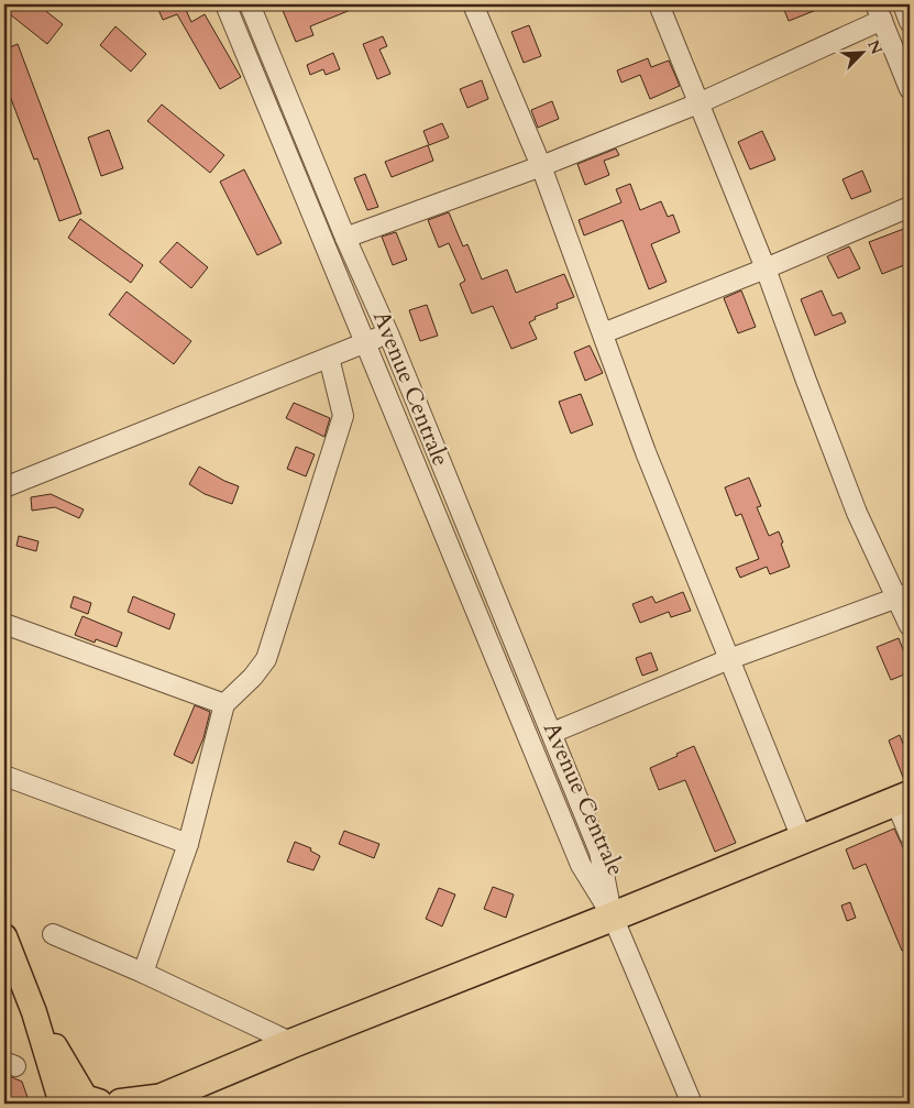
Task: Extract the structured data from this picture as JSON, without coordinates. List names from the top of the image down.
{
  "streets": {
    "street": ["Avenue Centrale"]
  },
  "north": "top right"
}
